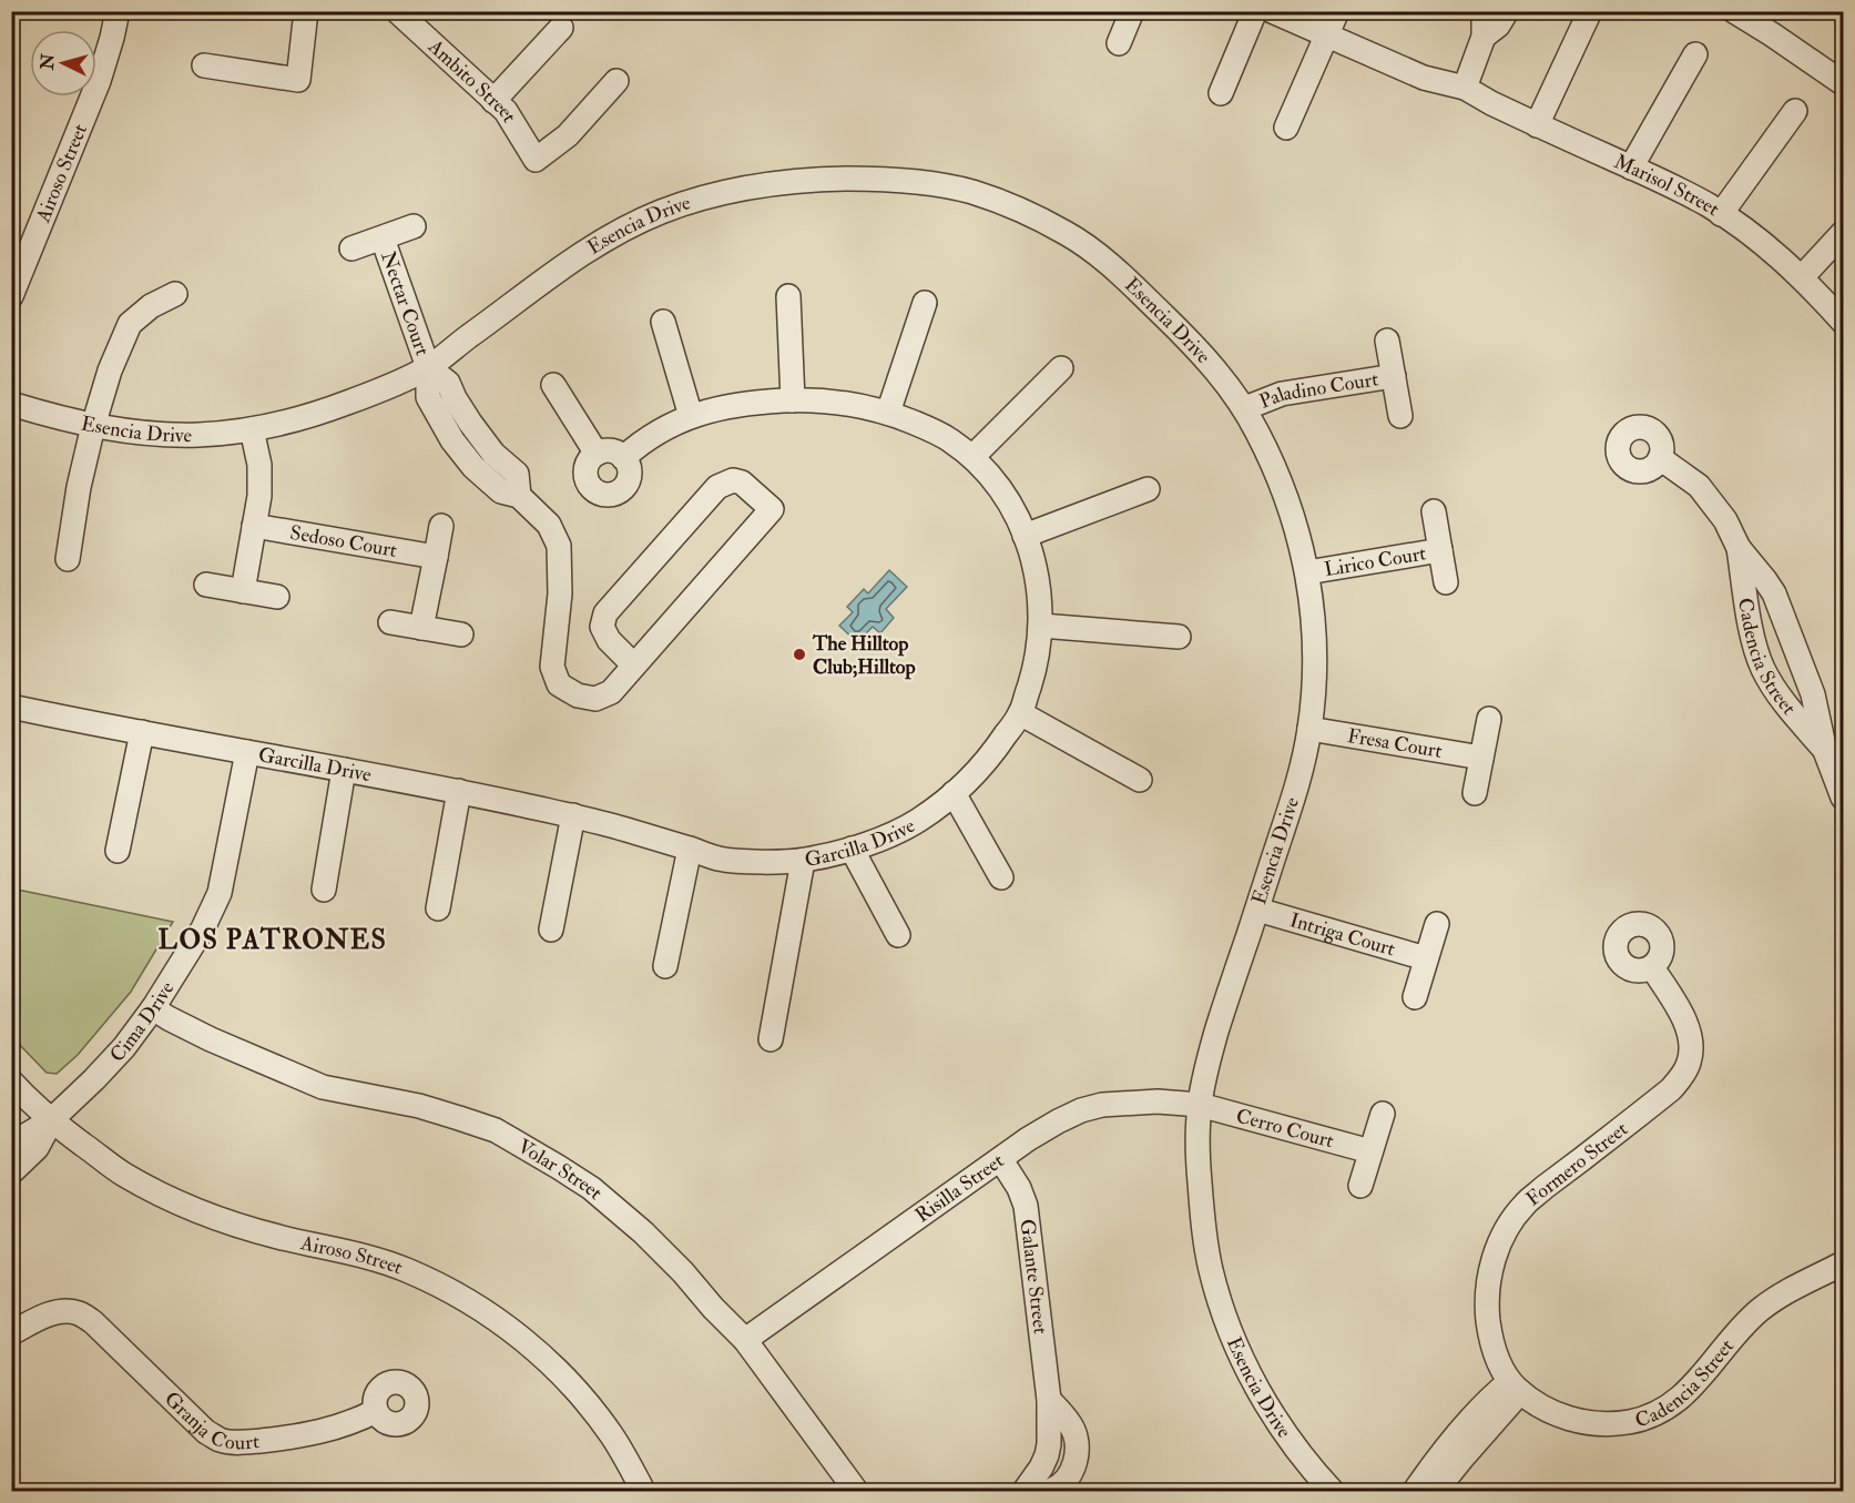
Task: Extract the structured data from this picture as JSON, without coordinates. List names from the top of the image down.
{
  "streets": {
    "street": [
      "Ambito Street",
      "Airoso Street",
      "Marisol Street",
      "Esencia Drive",
      "Nectar Court",
      "Paladino Court",
      "Sedoso Court",
      "Lirico Court",
      "Cadencia Street",
      "Fresa Court",
      "Garcilla Drive",
      "Intriga Court",
      "Cima Drive",
      "Cerro Court",
      "Formero Street",
      "Volar Street",
      "Risilla Street",
      "Galante Street",
      "Granja Court"
    ]
  },
  "crossings": [
    ["Airoso Street", "Cima Drive"],
    ["Esencia Drive", "Nectar Court"],
    ["Esencia Drive", "Paladino Court"],
    ["Esencia Drive", "Lirico Court"],
    ["Esencia Drive", "Fresa Court"],
    ["Esencia Drive", "Intriga Court"],
    ["Esencia Drive", "Cerro Court"],
    ["Esencia Drive", "Risilla Street"],
    ["Cadencia Street", "Formero Street"],
    ["Garcilla Drive", "Cima Drive"],
    ["Cima Drive", "Volar Street"],
    ["Cerro Court", "Risilla Street"],
    ["Volar Street", "Risilla Street"],
    ["Risilla Street", "Galante Street"]
  ],
  "districts": ["LOS PATRONES"],
  "places": ["The Hilltop Club;Hilltop"],
  "north": "left"
}
